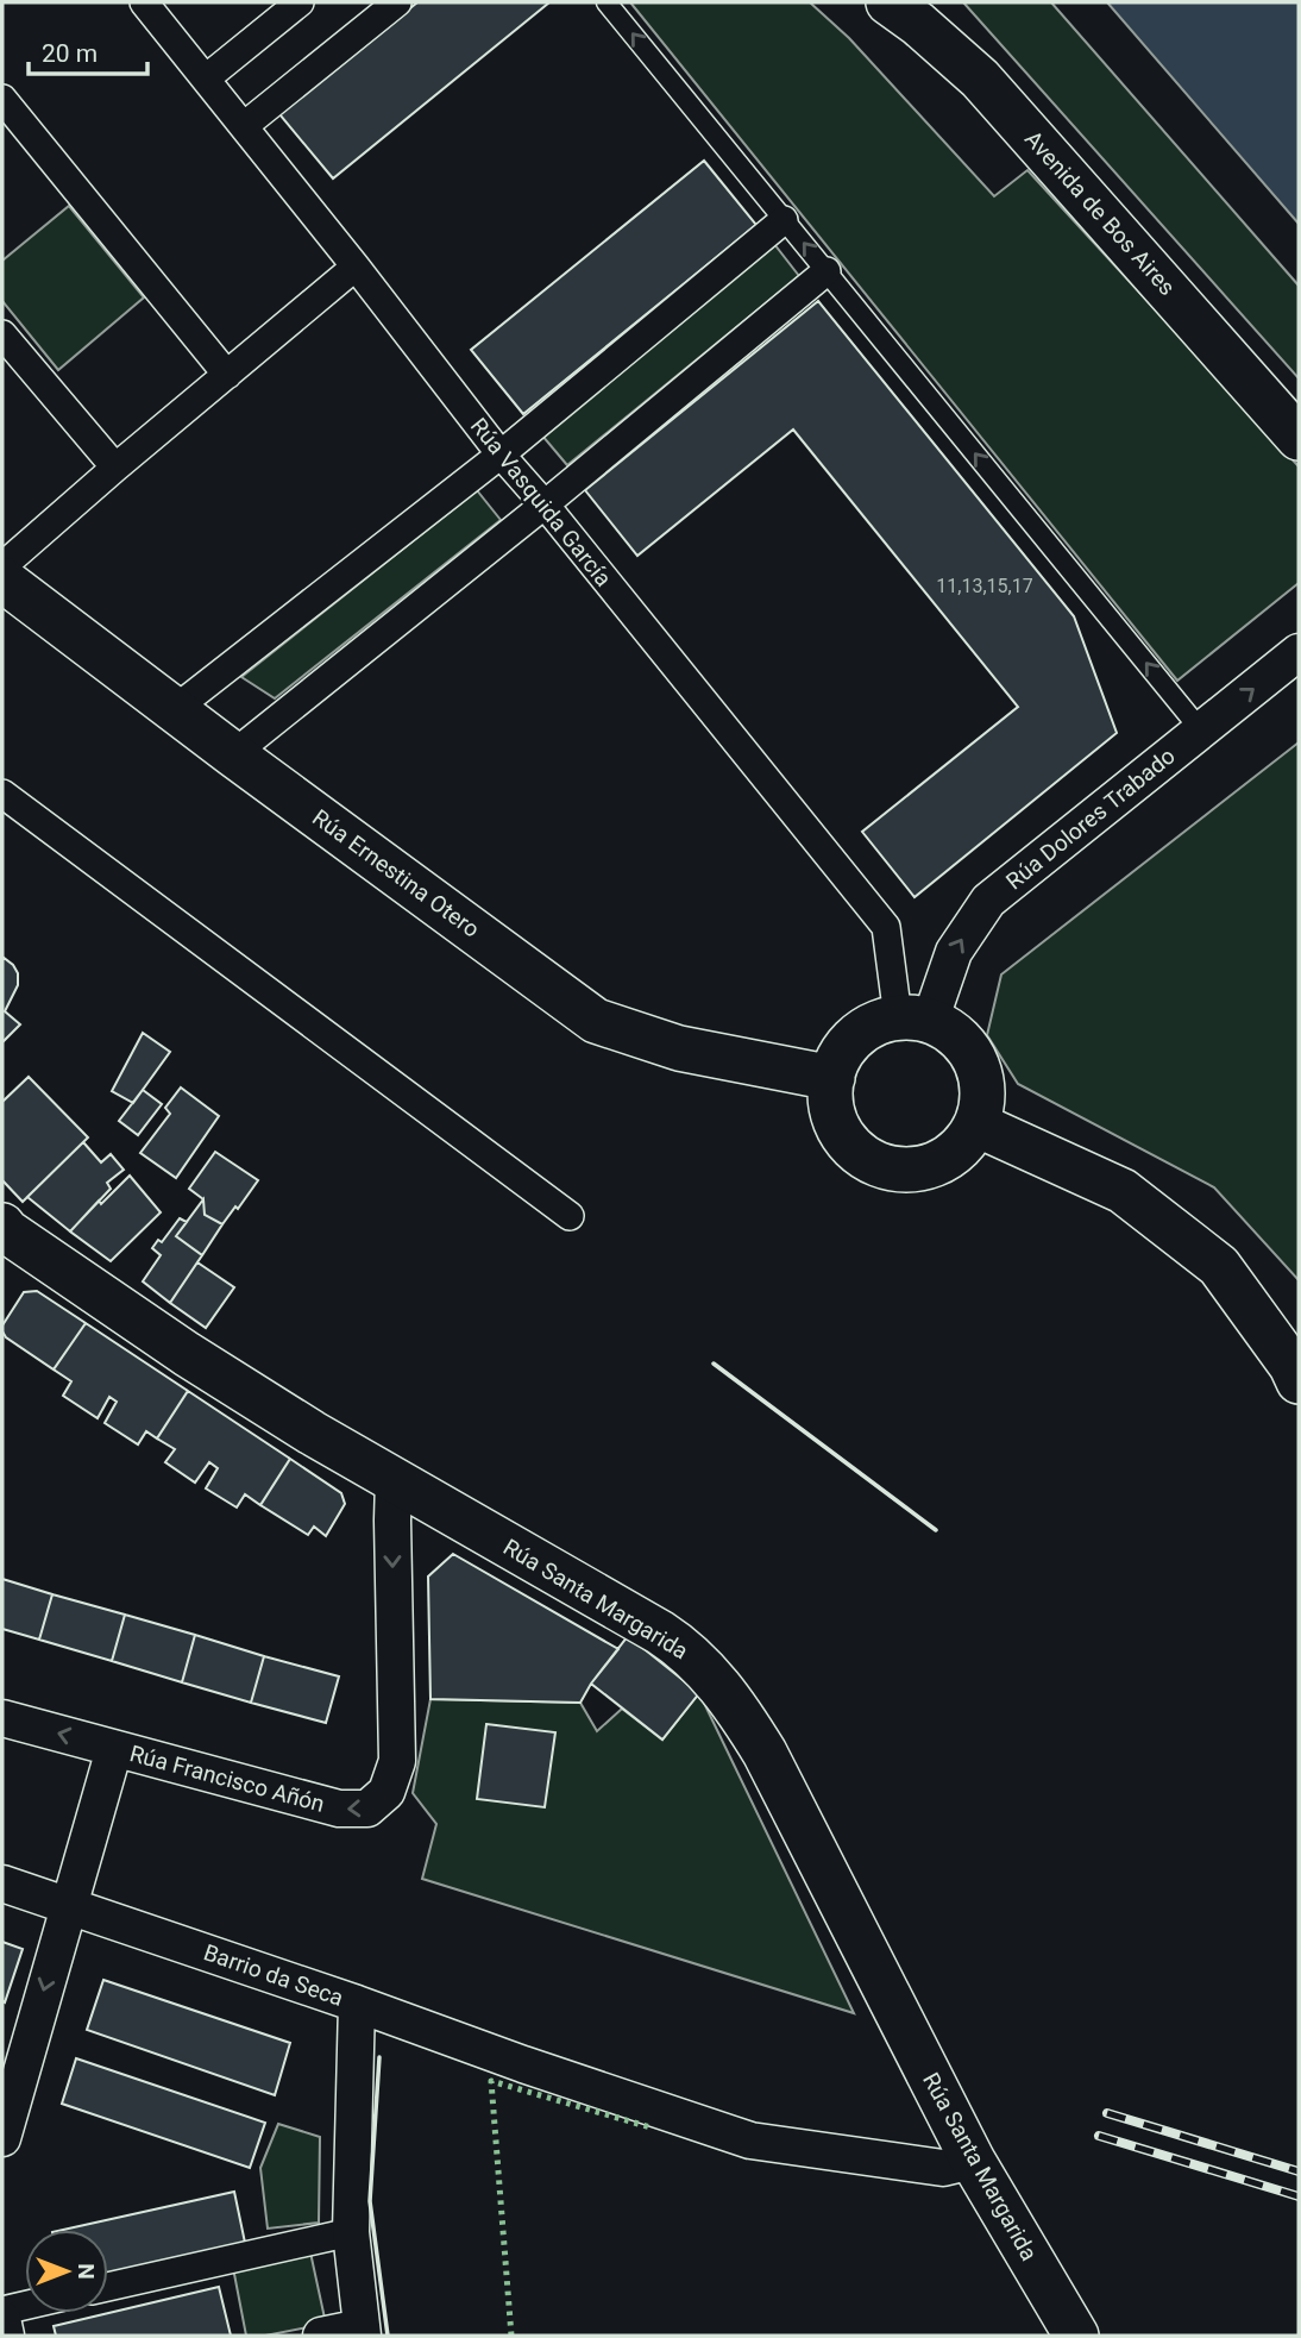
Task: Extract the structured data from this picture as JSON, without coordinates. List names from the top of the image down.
{
  "streets": {
    "street": [
      "Avenida de Bos Aires",
      "Rúa Vasquida García",
      "Rúa Dolores Trabado",
      "Rúa Ernestina Otero",
      "Rúa Santa Margarida",
      "Rúa Francisco Añón",
      "Barrio da Seca"
    ]
  },
  "crossings": [
    ["Rúa Vasquida García", "Rúa Dolores Trabado"],
    ["Rúa Vasquida García", "Rúa Ernestina Otero"],
    ["Rúa Dolores Trabado", "Rúa Ernestina Otero"],
    ["Rúa Santa Margarida", "Rúa Francisco Añón"]
  ],
  "one_way": ["Rúa Dolores Trabado"],
  "house_numbers": ["11,13,15,17"],
  "scale_bar": "20 m",
  "north": "right"
}
